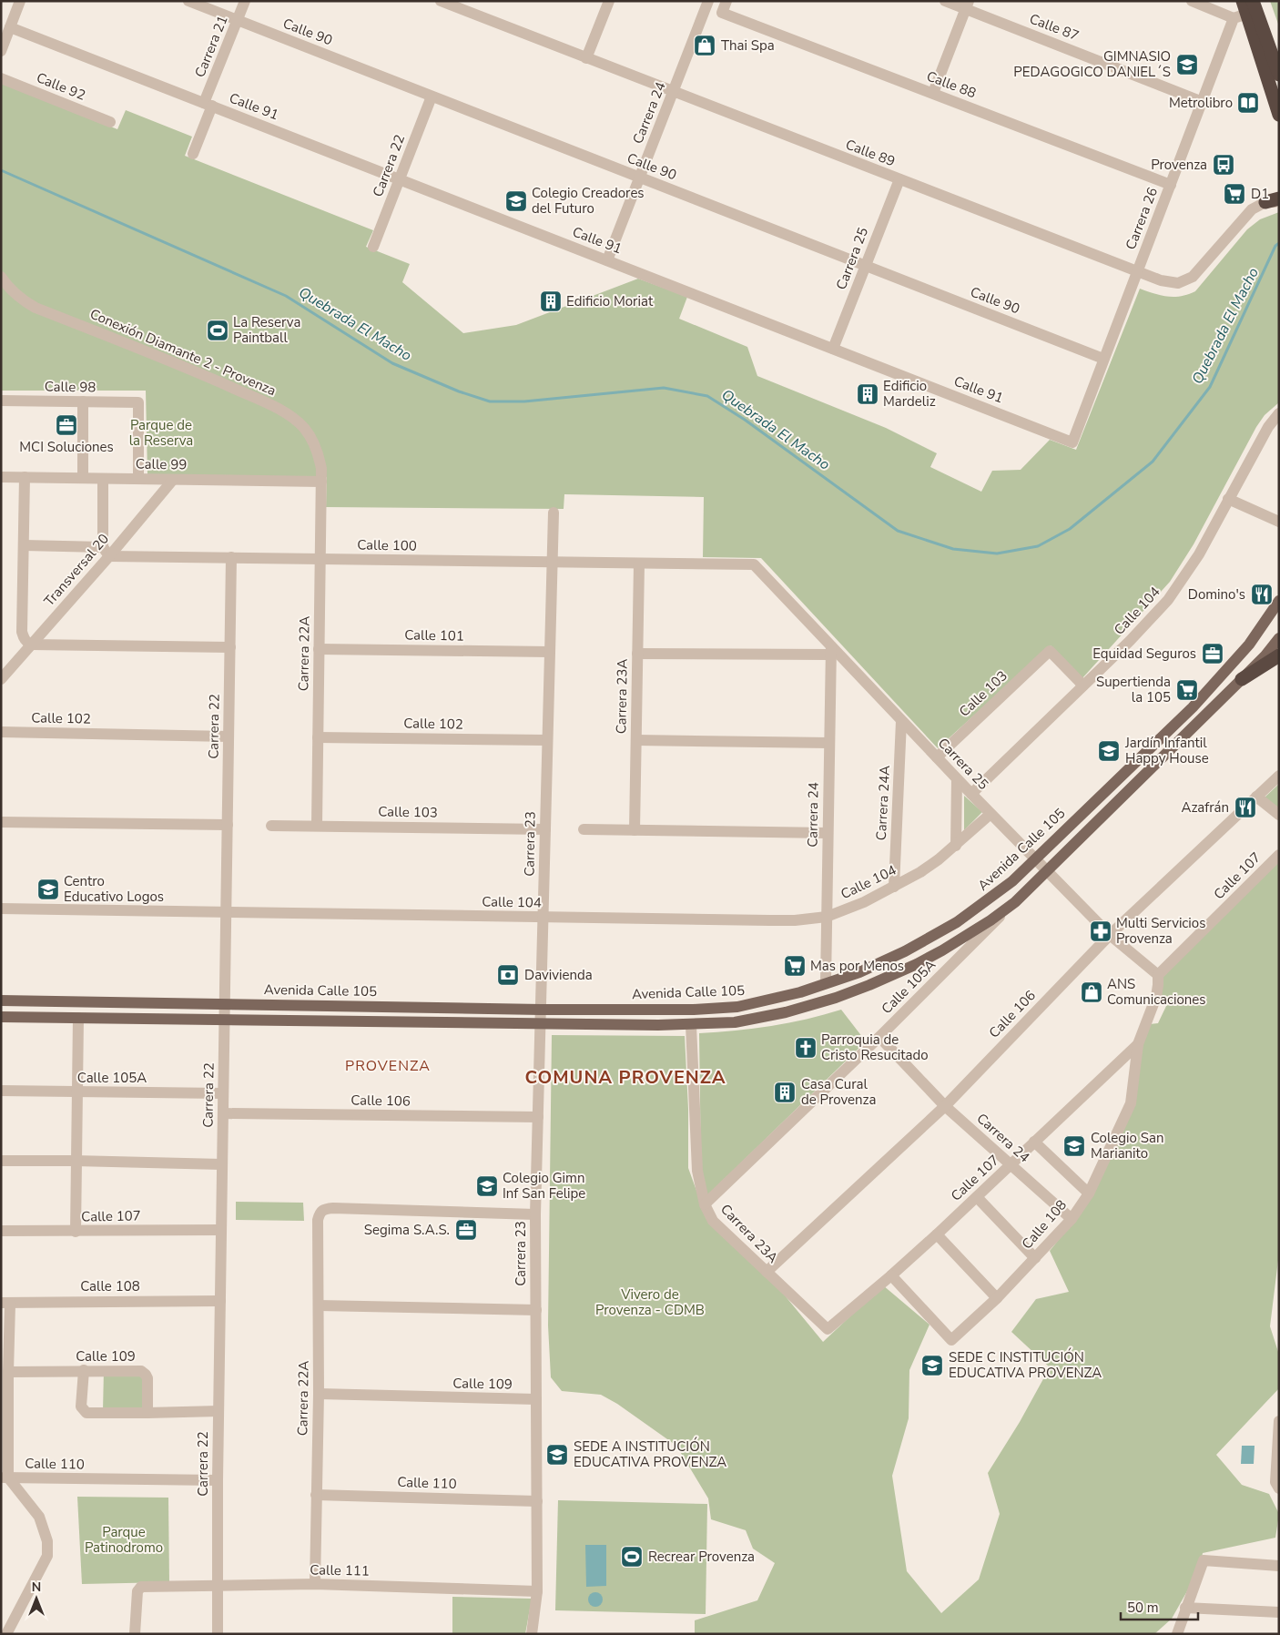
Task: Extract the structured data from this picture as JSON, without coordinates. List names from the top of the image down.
{
  "streets": {
    "main road": ["Avenida Calle 105"],
    "street": [
      "Calle 87",
      "Calle 90",
      "Carrera 21",
      "Calle 88",
      "Calle 92",
      "Calle 91",
      "Carrera 24",
      "Calle 89",
      "Carrera 22",
      "Carrera 26",
      "Carrera 25",
      "Conexión Diamante 2 - Provenza",
      "Calle 98",
      "Calle 99",
      "Calle 100",
      "Transversal 20",
      "Calle 104",
      "Calle 101",
      "Carrera 22A",
      "Calle 103",
      "Carrera 23A",
      "Calle 102",
      "Carrera 24A",
      "Carrera 23",
      "Calle 107",
      "Calle 105A",
      "Calle 106",
      "Calle 108",
      "Calle 109",
      "Calle 110",
      "Calle 111"
    ]
  },
  "crossings": [
    ["Calle 87", "Carrera 26"],
    ["Calle 90", "Carrera 21"],
    ["Calle 90", "Carrera 24"],
    ["Calle 90", "Carrera 22"],
    ["Calle 90", "Carrera 26"],
    ["Calle 90", "Carrera 25"],
    ["Carrera 21", "Calle 91"],
    ["Calle 88", "Carrera 26"],
    ["Calle 91", "Carrera 24"],
    ["Calle 91", "Carrera 22"],
    ["Calle 91", "Carrera 26"],
    ["Calle 91", "Carrera 25"],
    ["Carrera 24", "Calle 89"],
    ["Carrera 24", "Carrera 25"],
    ["Carrera 24", "Calle 104"],
    ["Carrera 24", "Avenida Calle 105"],
    ["Carrera 24", "Calle 107"],
    ["Carrera 24", "Calle 105A"],
    ["Carrera 24", "Calle 106"],
    ["Carrera 24", "Calle 108"],
    ["Calle 89", "Carrera 26"],
    ["Calle 89", "Carrera 25"],
    ["Carrera 22", "Calle 100"],
    ["Carrera 22", "Calle 104"],
    ["Carrera 22", "Calle 102"],
    ["Carrera 22", "Avenida Calle 105"],
    ["Carrera 22", "Calle 107"],
    ["Carrera 22", "Calle 105A"],
    ["Carrera 22", "Calle 106"],
    ["Carrera 22", "Calle 108"],
    ["Carrera 22", "Calle 110"],
    ["Carrera 22", "Calle 111"],
    ["Carrera 25", "Calle 100"],
    ["Carrera 25", "Calle 104"],
    ["Carrera 25", "Calle 103"],
    ["Carrera 25", "Carrera 24A"],
    ["Carrera 25", "Avenida Calle 105"],
    ["Carrera 25", "Calle 107"],
    ["Carrera 25", "Calle 106"],
    ["Carrera 25", "Calle 108"],
    ["Conexión Diamante 2 - Provenza", "Calle 99"],
    ["Conexión Diamante 2 - Provenza", "Carrera 22A"],
    ["Calle 98", "Calle 99"],
    ["Calle 99", "Transversal 20"],
    ["Calle 99", "Carrera 22A"],
    ["Calle 100", "Transversal 20"],
    ["Calle 100", "Carrera 22A"],
    ["Calle 100", "Carrera 23A"],
    ["Calle 100", "Carrera 23"],
    ["Calle 104", "Calle 103"],
    ["Calle 104", "Carrera 24A"],
    ["Calle 104", "Carrera 23"],
    ["Calle 101", "Carrera 22A"],
    ["Calle 101", "Carrera 23"],
    ["Carrera 22A", "Calle 103"],
    ["Carrera 22A", "Calle 102"],
    ["Carrera 22A", "Carrera 23"],
    ["Carrera 22A", "Calle 109"],
    ["Carrera 22A", "Calle 110"],
    ["Carrera 22A", "Calle 111"],
    ["Calle 103", "Carrera 23"],
    ["Carrera 23A", "Calle 107"],
    ["Carrera 23A", "Calle 105A"],
    ["Carrera 23A", "Calle 106"],
    ["Calle 102", "Carrera 23"],
    ["Carrera 23", "Avenida Calle 105"],
    ["Carrera 23", "Calle 106"],
    ["Carrera 23", "Calle 109"],
    ["Carrera 23", "Calle 110"],
    ["Carrera 23", "Calle 111"],
    ["Calle 107", "Calle 108"]
  ],
  "districts": ["PROVENZA", "COMUNA PROVENZA"],
  "water": ["Quebrada El Macho"],
  "parks": ["Parque de la Reserva", "Vivero de Provenza - CDMB", "Parque Patinodromo"],
  "places": {
    "shop": ["Thai Spa", "ANS Comunicaciones"],
    "school or university": [
      "GIMNASIO PEDAGOGICO DANIEL´S",
      "Colegio Creadores del Futuro",
      "Jardín Infantil Happy House",
      "Centro Educativo Logos",
      "Colegio San Marianito",
      "Colegio Gimn Inf San Felipe",
      "SEDE C INSTITUCIÓN EDUCATIVA PROVENZA",
      "SEDE A INSTITUCIÓN EDUCATIVA PROVENZA"
    ],
    "library": ["Metrolibro"],
    "bus stop": ["Provenza"],
    "supermarket": ["D1", "Supertienda la 105", "Mas por Menos"],
    "building": ["Edificio Moriat", "Edificio Mardeliz", "Casa Cural de Provenza"],
    "sports": ["La Reserva Paintball", "Recrear Provenza"],
    "office": ["MCI Soluciones", "Equidad Seguros", "Segima S.A.S."],
    "restaurant": ["Domino's", "Azafrán"],
    "pharmacy": ["Multi Servicios Provenza"],
    "bank": ["Davivienda"],
    "church": ["Parroquia de Cristo Resucitado"]
  },
  "scale_bar": "50 m",
  "north": "top"
}
